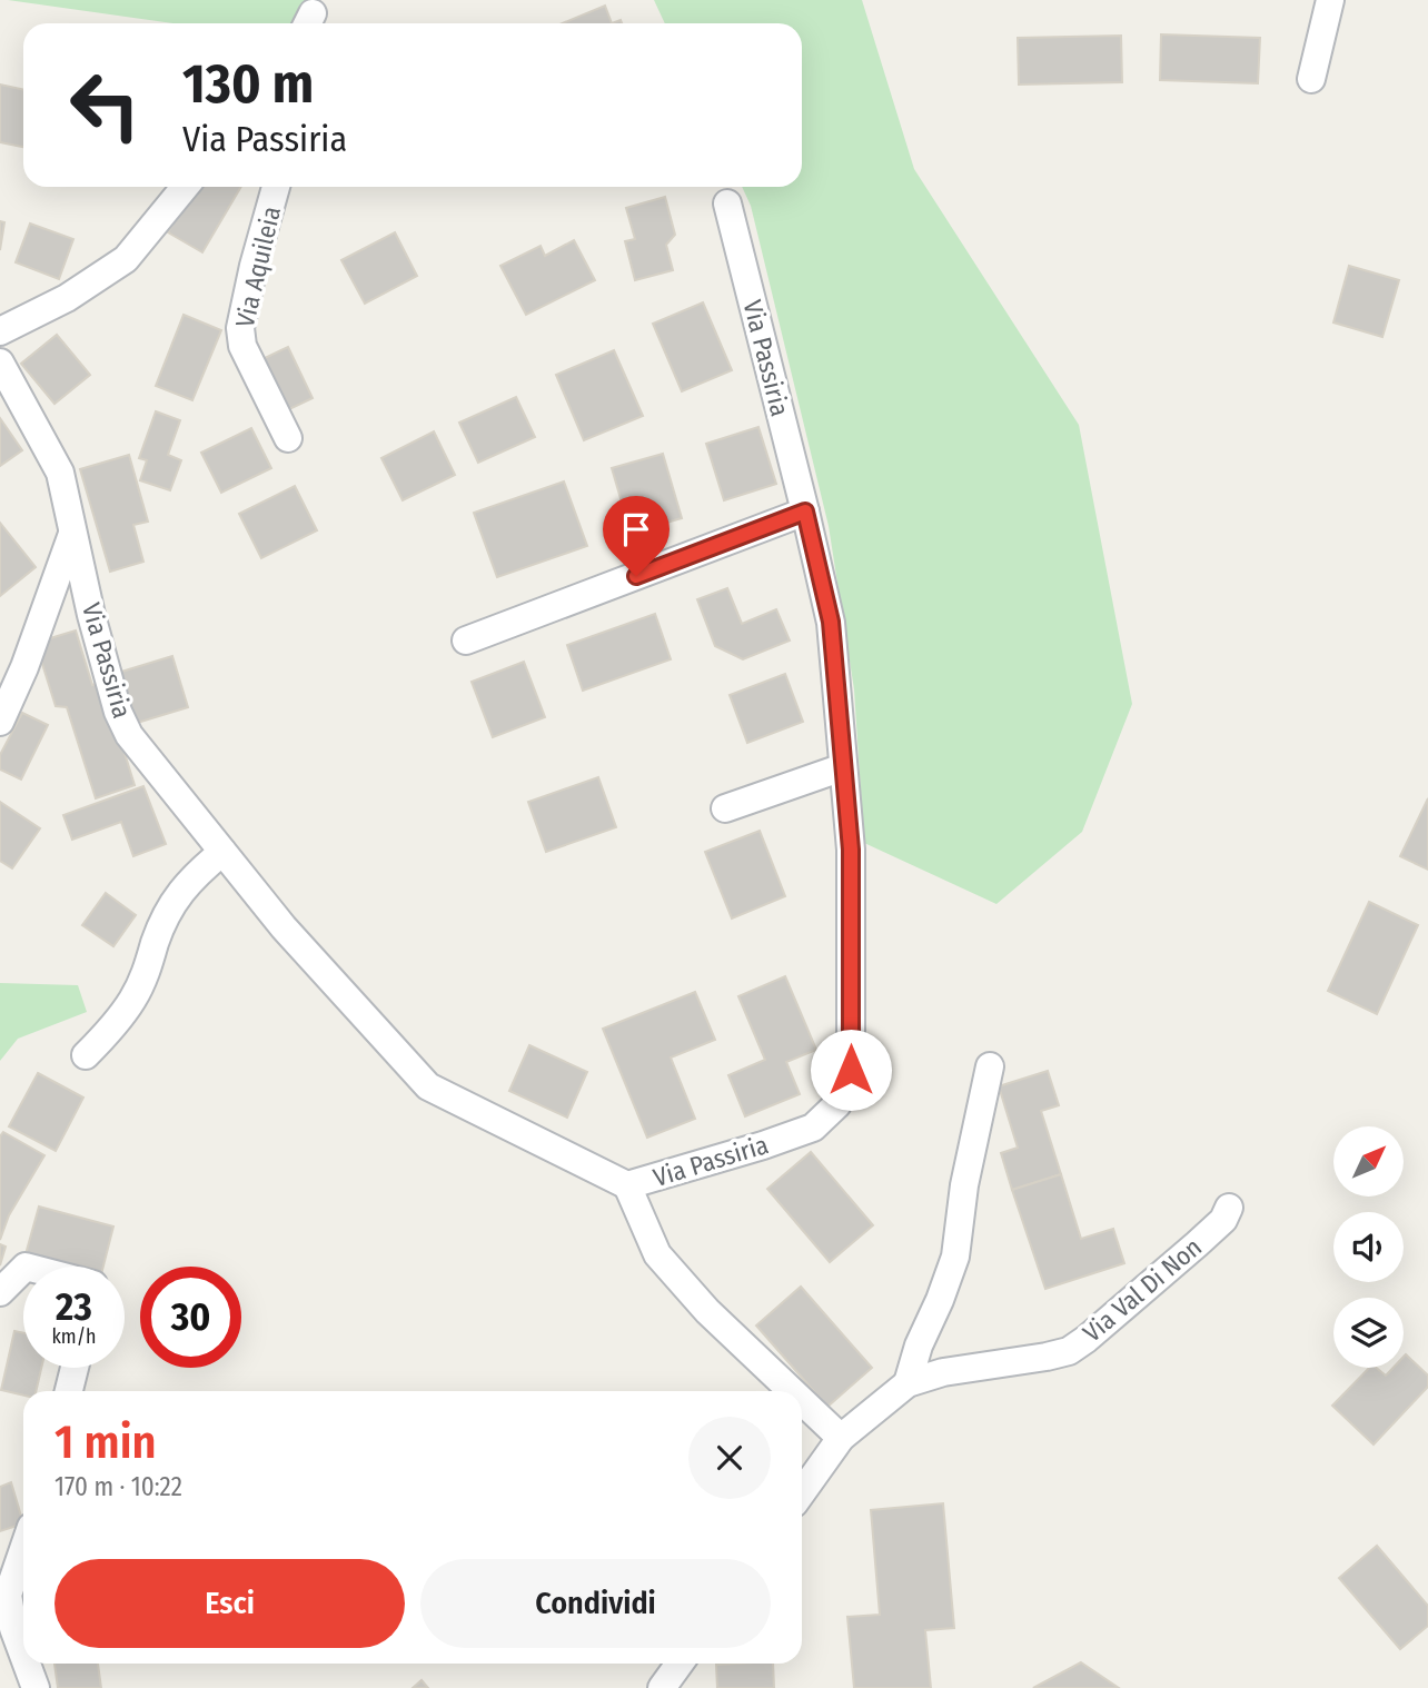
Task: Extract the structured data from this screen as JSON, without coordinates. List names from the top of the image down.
{
  "streets": {
    "street": ["Via Aquileia", "Via Passiria", "Via Val Di Non"]
  },
  "north": "top right",
  "page": {
    "turn": ["130 m", "Via Passiria"],
    "speed": "23 km/h",
    "limit": "30",
    "heading": ["1 min", "170 m · 10:22"],
    "buttons": ["Esci", "Condividi"]
  }
}
